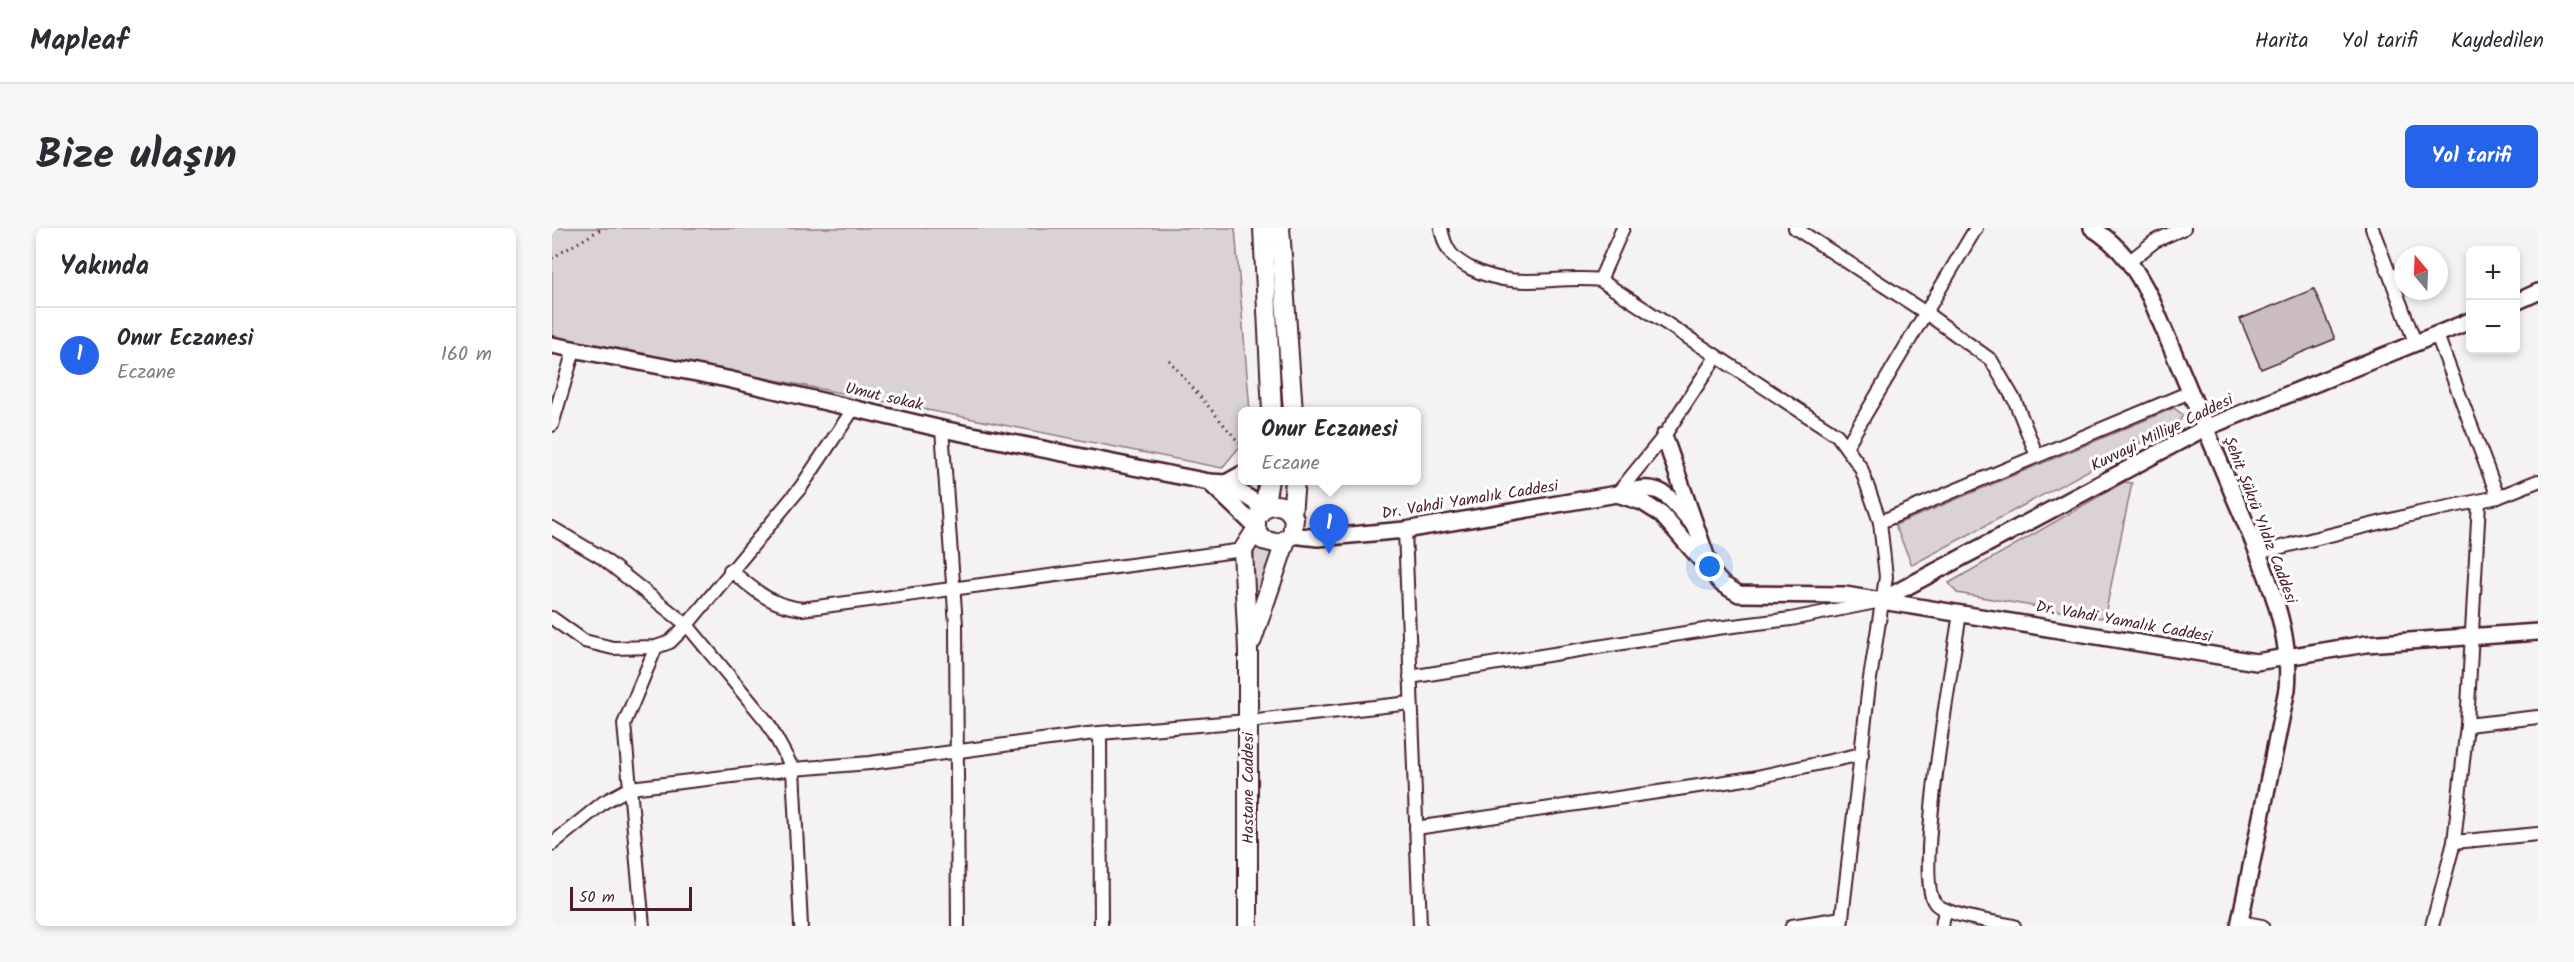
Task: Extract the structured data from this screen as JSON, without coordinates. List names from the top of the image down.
{
  "streets": {
    "main road": ["Hastane Caddesi"],
    "street": [
      "Umut sokak",
      "Kuvvayi Milliye Caddesi",
      "Dr. Vahdi Yamalık Caddesi",
      "Şehit Şükrü Yıldız Caddesi"
    ]
  },
  "crossings": [
    ["Kuvvayi Milliye Caddesi", "Dr. Vahdi Yamalık Caddesi"],
    ["Kuvvayi Milliye Caddesi", "Şehit Şükrü Yıldız Caddesi"],
    ["Dr. Vahdi Yamalık Caddesi", "Şehit Şükrü Yıldız Caddesi"],
    ["Dr. Vahdi Yamalık Caddesi", "Hastane Caddesi"]
  ],
  "scale_bar": "50 m",
  "north": "top",
  "page": {
    "header": "Mapleaf",
    "nav": ["Harita", "Yol tarifi", "Kaydedilen"],
    "title": "Bize ulaşın",
    "buttons": "Yol tarifi",
    "heading": "Yakında",
    "map_buttons": ["+", "−"],
    "list": [
      {
        "mark": "1",
        "name": "Onur Eczanesi",
        "note": "Eczane",
        "value": "160 m"
      }
    ],
    "popup": ["Onur Eczanesi", "Eczane"],
    "pins": "1",
    "scale": "50 m"
  }
}
